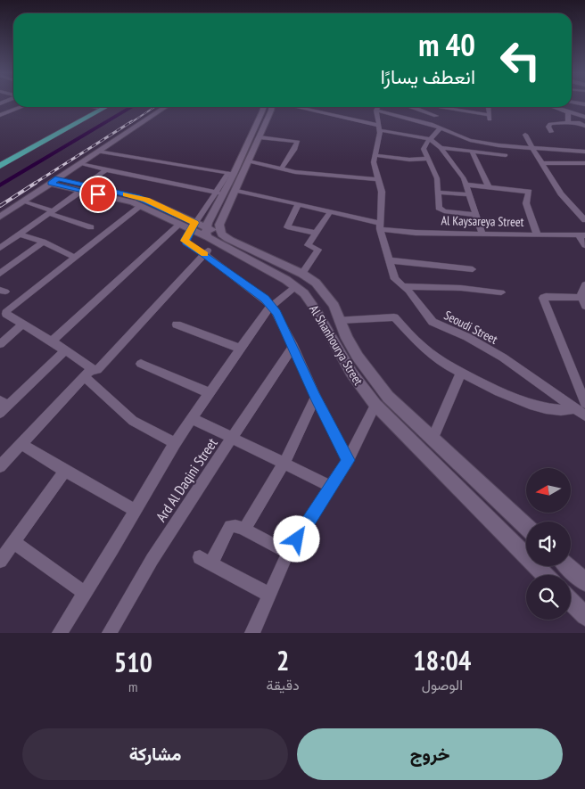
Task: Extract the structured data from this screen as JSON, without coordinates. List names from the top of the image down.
{
  "streets": {
    "street": [
      "Al Kaysareya Street",
      "Seoudi Street",
      "Al Shanhourya Street",
      "Ard Al Daqini Street"
    ]
  },
  "crossings": [
    ["Al Kaysareya Street", "Seoudi Street"]
  ],
  "north": "left",
  "page": {
    "turn": ["40 m", "انعطف يسارًا"],
    "eta": [
      "18:04",
      "الوصول",
      "2",
      "دقيقة",
      "510",
      "m"
    ],
    "buttons": ["خروج", "مشاركة"]
  }
}
